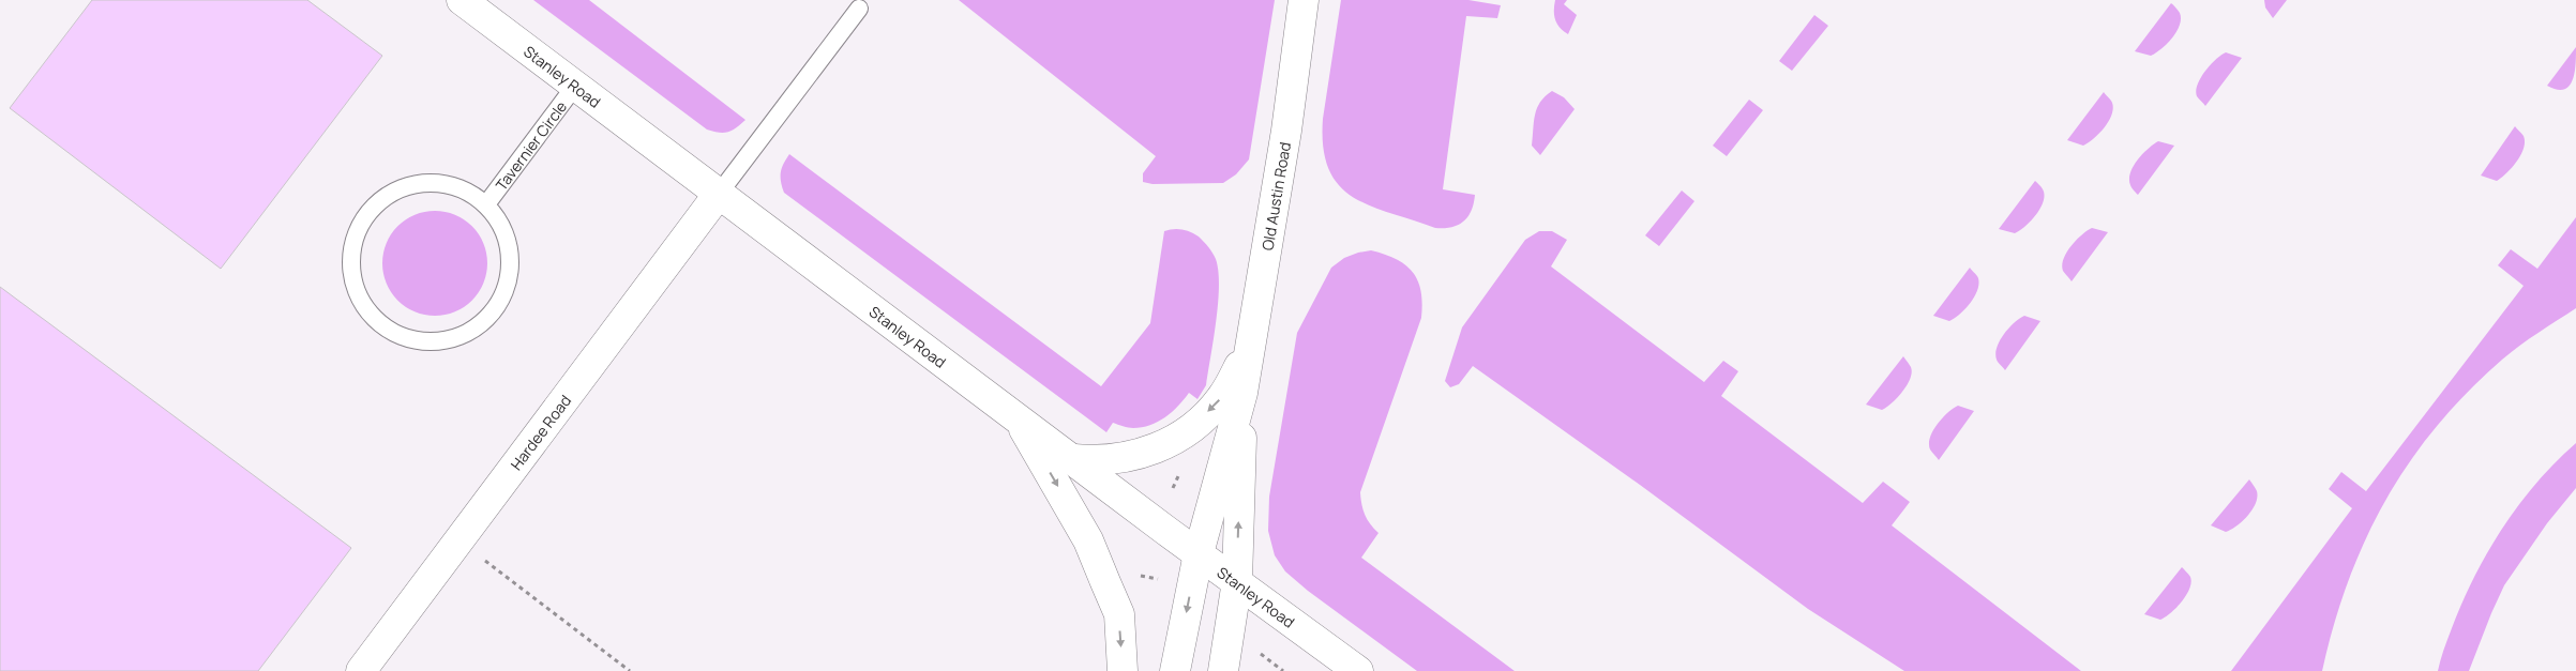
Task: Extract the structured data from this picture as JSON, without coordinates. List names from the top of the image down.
{
  "streets": {
    "street": ["Stanley Road", "Old Austin Road", "Hardee Road"],
    "lane": ["Tavernier Circle"]
  },
  "crossings": [
    ["Stanley Road", "Tavernier Circle"],
    ["Stanley Road", "Old Austin Road"],
    ["Stanley Road", "Hardee Road"]
  ]
}
